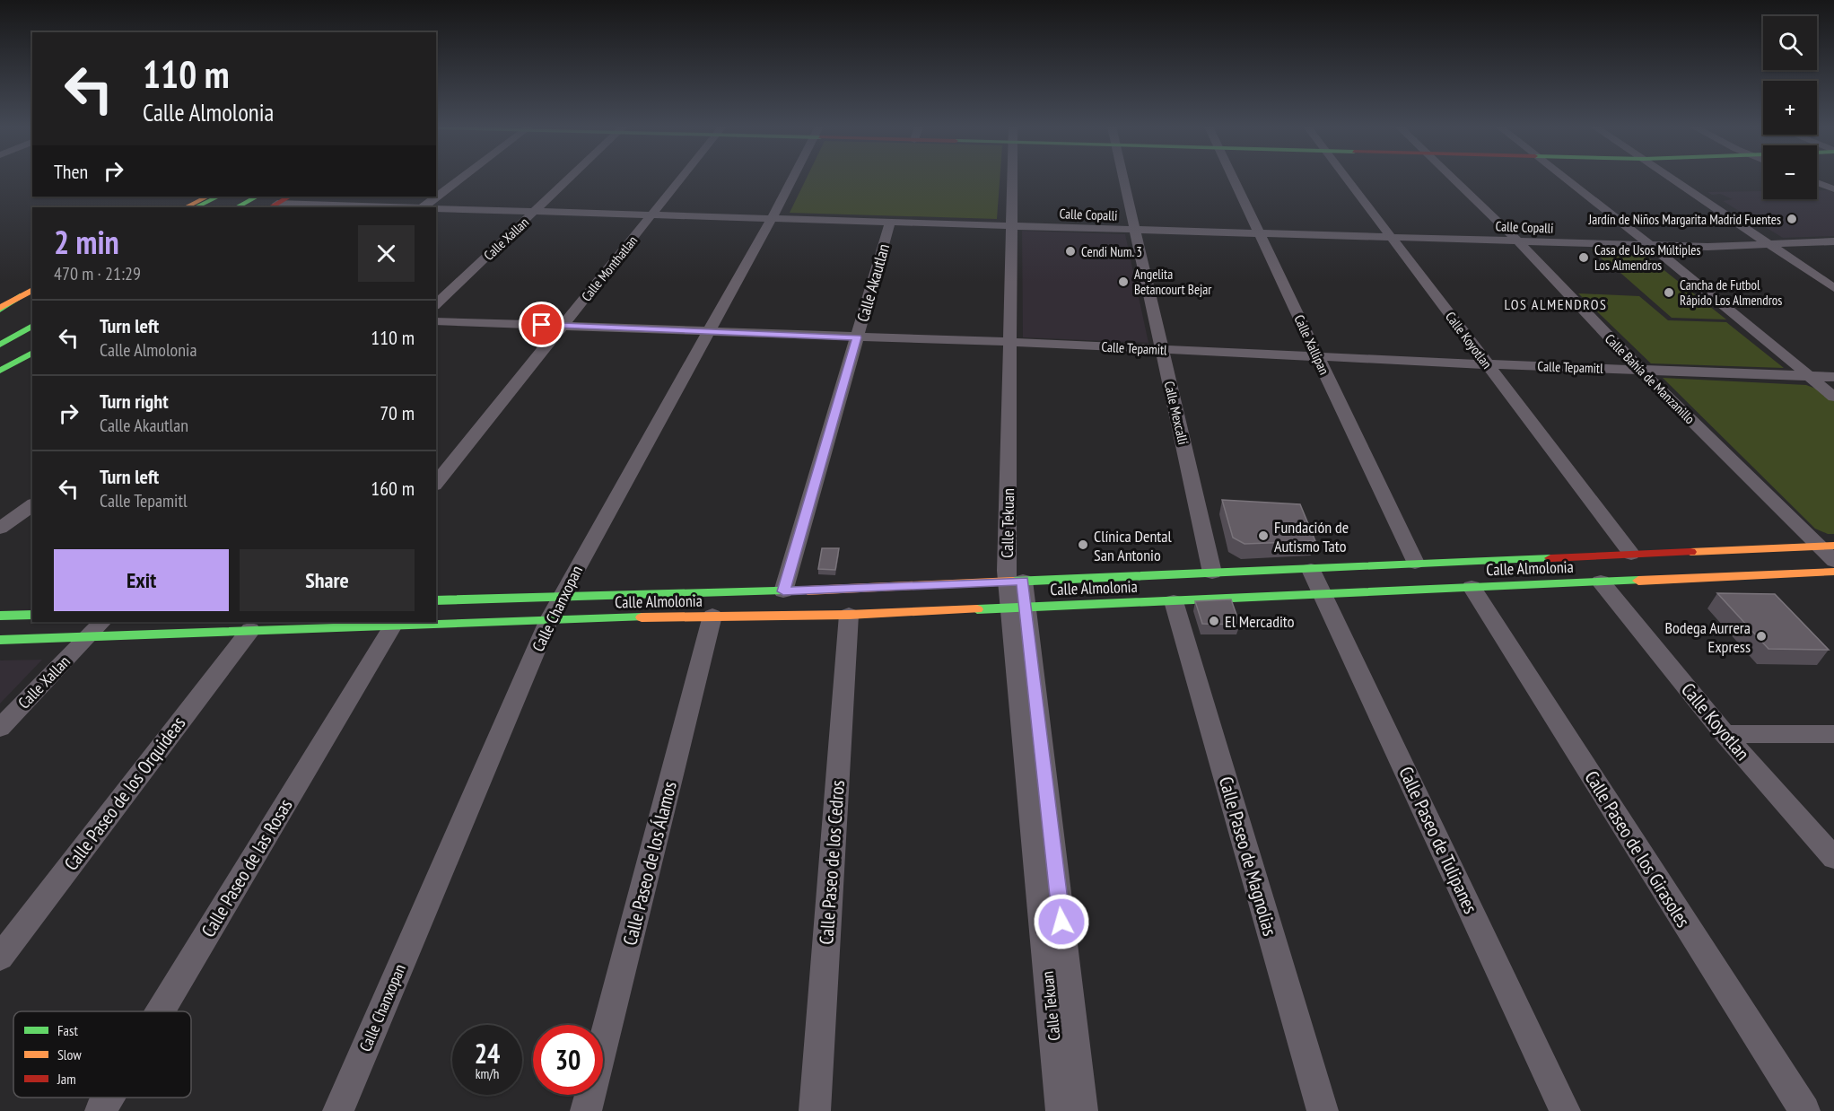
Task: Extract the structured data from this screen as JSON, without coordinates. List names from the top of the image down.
{
  "streets": {
    "main road": ["Calle Almolonia"],
    "street": [
      "Calle Copalli",
      "Calle Xallan",
      "Calle Monthatlan",
      "Calle Akautlan",
      "Calle Koyotlan",
      "Calle Xallipan",
      "Calle Tepamitl",
      "Calle Bahía de Manzanillo",
      "Calle Mexcalli",
      "Calle Tekuan",
      "Calle Chanxopan",
      "Calle Paseo de los Orquideas",
      "Calle Paseo de Tulipanes",
      "Calle Paseo de los Girasoles",
      "Calle Paseo de Magnolias",
      "Calle Paseo de los Cedros",
      "Calle Paseo de los Álamos",
      "Calle Paseo de las Rosas"
    ]
  },
  "crossings": [
    ["Calle Copalli", "Calle Xallan"],
    ["Calle Copalli", "Calle Monthatlan"],
    ["Calle Copalli", "Calle Akautlan"],
    ["Calle Copalli", "Calle Koyotlan"],
    ["Calle Copalli", "Calle Xallipan"],
    ["Calle Copalli", "Calle Bahía de Manzanillo"],
    ["Calle Copalli", "Calle Mexcalli"],
    ["Calle Copalli", "Calle Tekuan"],
    ["Calle Copalli", "Calle Chanxopan"],
    ["Calle Xallan", "Calle Almolonia"],
    ["Calle Monthatlan", "Calle Tepamitl"],
    ["Calle Akautlan", "Calle Tepamitl"],
    ["Calle Akautlan", "Calle Almolonia"],
    ["Calle Koyotlan", "Calle Tepamitl"],
    ["Calle Koyotlan", "Calle Almolonia"],
    ["Calle Xallipan", "Calle Tepamitl"],
    ["Calle Xallipan", "Calle Almolonia"],
    ["Calle Tepamitl", "Calle Bahía de Manzanillo"],
    ["Calle Tepamitl", "Calle Mexcalli"],
    ["Calle Tepamitl", "Calle Tekuan"],
    ["Calle Tepamitl", "Calle Chanxopan"],
    ["Calle Bahía de Manzanillo", "Calle Almolonia"],
    ["Calle Mexcalli", "Calle Almolonia"],
    ["Calle Tekuan", "Calle Almolonia"],
    ["Calle Almolonia", "Calle Chanxopan"],
    ["Calle Almolonia", "Calle Paseo de los Orquideas"],
    ["Calle Almolonia", "Calle Paseo de Tulipanes"],
    ["Calle Almolonia", "Calle Paseo de los Girasoles"],
    ["Calle Almolonia", "Calle Paseo de Magnolias"],
    ["Calle Almolonia", "Calle Paseo de los Cedros"],
    ["Calle Almolonia", "Calle Paseo de los Álamos"],
    ["Calle Almolonia", "Calle Paseo de las Rosas"]
  ],
  "districts": ["LOS ALMENDROS"],
  "places": [
    "Jardín de Niños Margarita Madrid Fuentes",
    "Cendi Num. 3",
    "Casa de Usos Múltiples Los Almendros",
    "Angelita Betancourt Bejar",
    "Cancha de Futbol Rápido Los Almendros",
    "Fundación de Autismo Tato",
    "Clínica Dental San Antonio",
    "El Mercadito",
    "Bodega Aurrera Express"
  ],
  "legend": ["Fast", "Slow", "Jam"],
  "page": {
    "map_buttons": ["+", "−"],
    "turn": ["110 m", "Calle Almolonia"],
    "then": "Then",
    "heading": ["2 min", "470 m · 21:29"],
    "list": [
      {
        "name": "Turn left",
        "note": "Calle Almolonia",
        "value": "110 m"
      },
      {
        "name": "Turn right",
        "note": "Calle Akautlan",
        "value": "70 m"
      },
      {
        "name": "Turn left",
        "note": "Calle Tepamitl",
        "value": "160 m"
      }
    ],
    "buttons": ["Exit", "Share"],
    "speed": "24 km/h",
    "limit": "30"
  }
}
